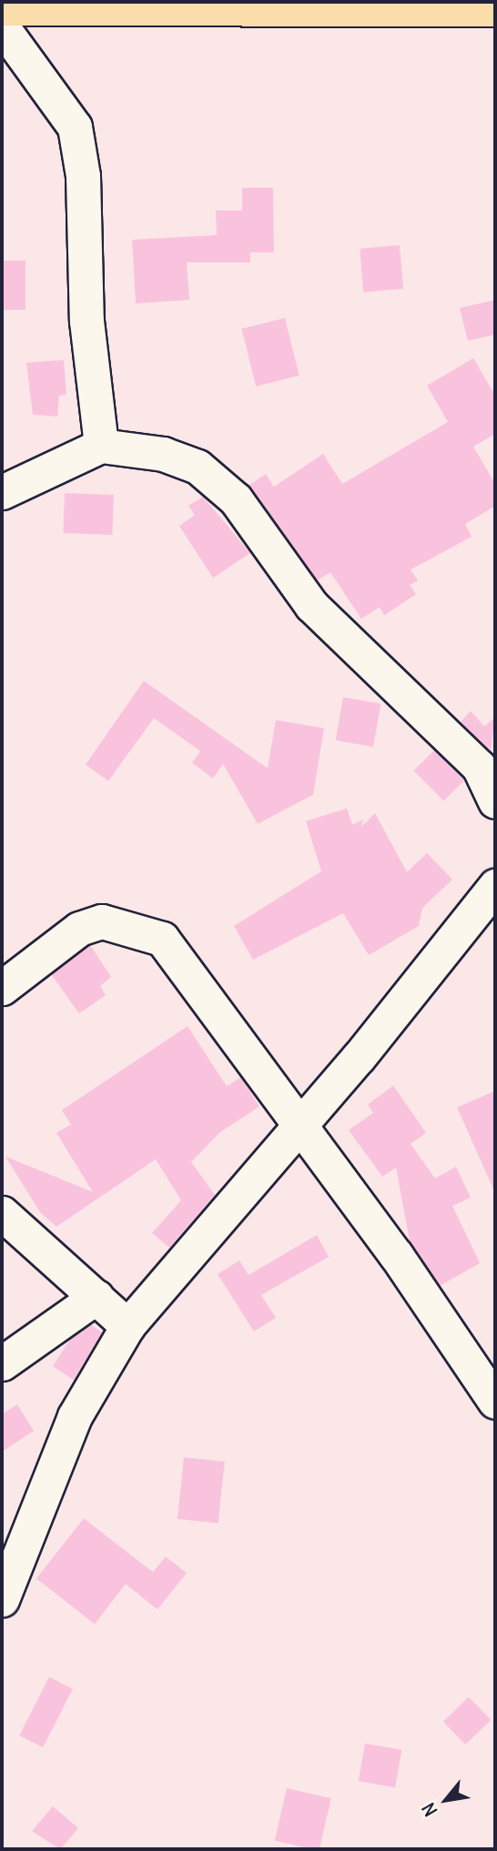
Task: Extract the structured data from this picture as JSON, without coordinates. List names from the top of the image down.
{
  "north": "bottom left"
}
